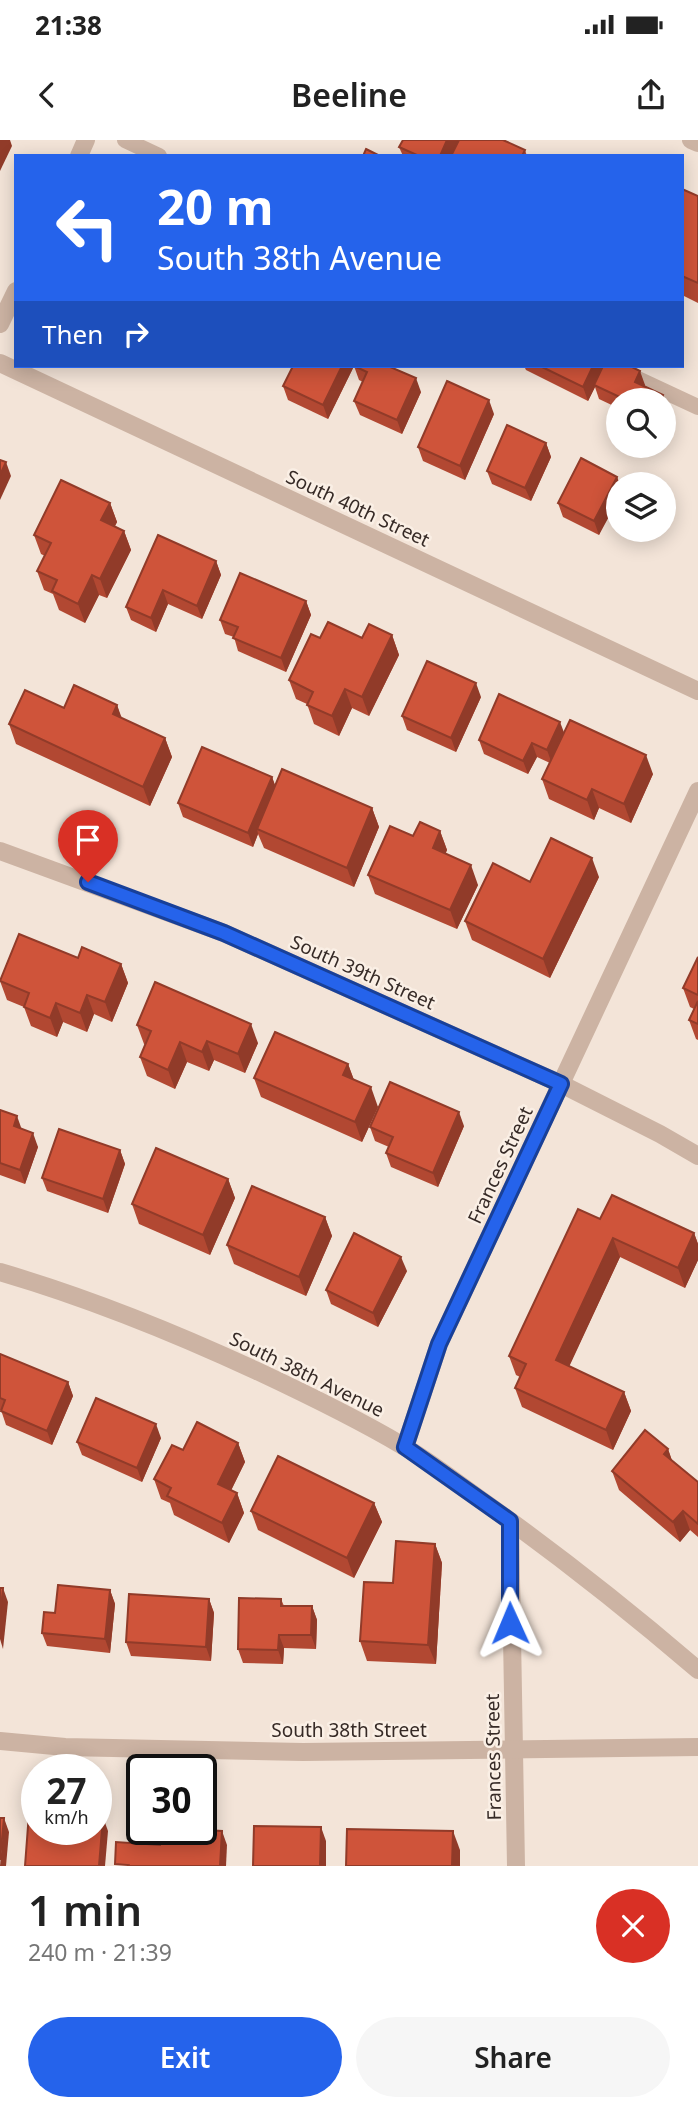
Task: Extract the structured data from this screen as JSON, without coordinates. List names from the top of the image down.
{
  "streets": {
    "street": [
      "South 40th Street",
      "South 39th Street",
      "Frances Street",
      "South 38th Avenue",
      "South 38th Street"
    ]
  },
  "crossings": [
    ["South 39th Street", "Frances Street"],
    ["Frances Street", "South 38th Avenue"],
    ["Frances Street", "South 38th Street"]
  ],
  "page": {
    "status": "21:38",
    "header": "Beeline",
    "turn": ["20 m", "South 38th Avenue"],
    "then": "Then",
    "speed": "27 km/h",
    "limit": "30",
    "heading": ["1 min", "240 m · 21:39"],
    "buttons": ["Exit", "Share"]
  }
}
